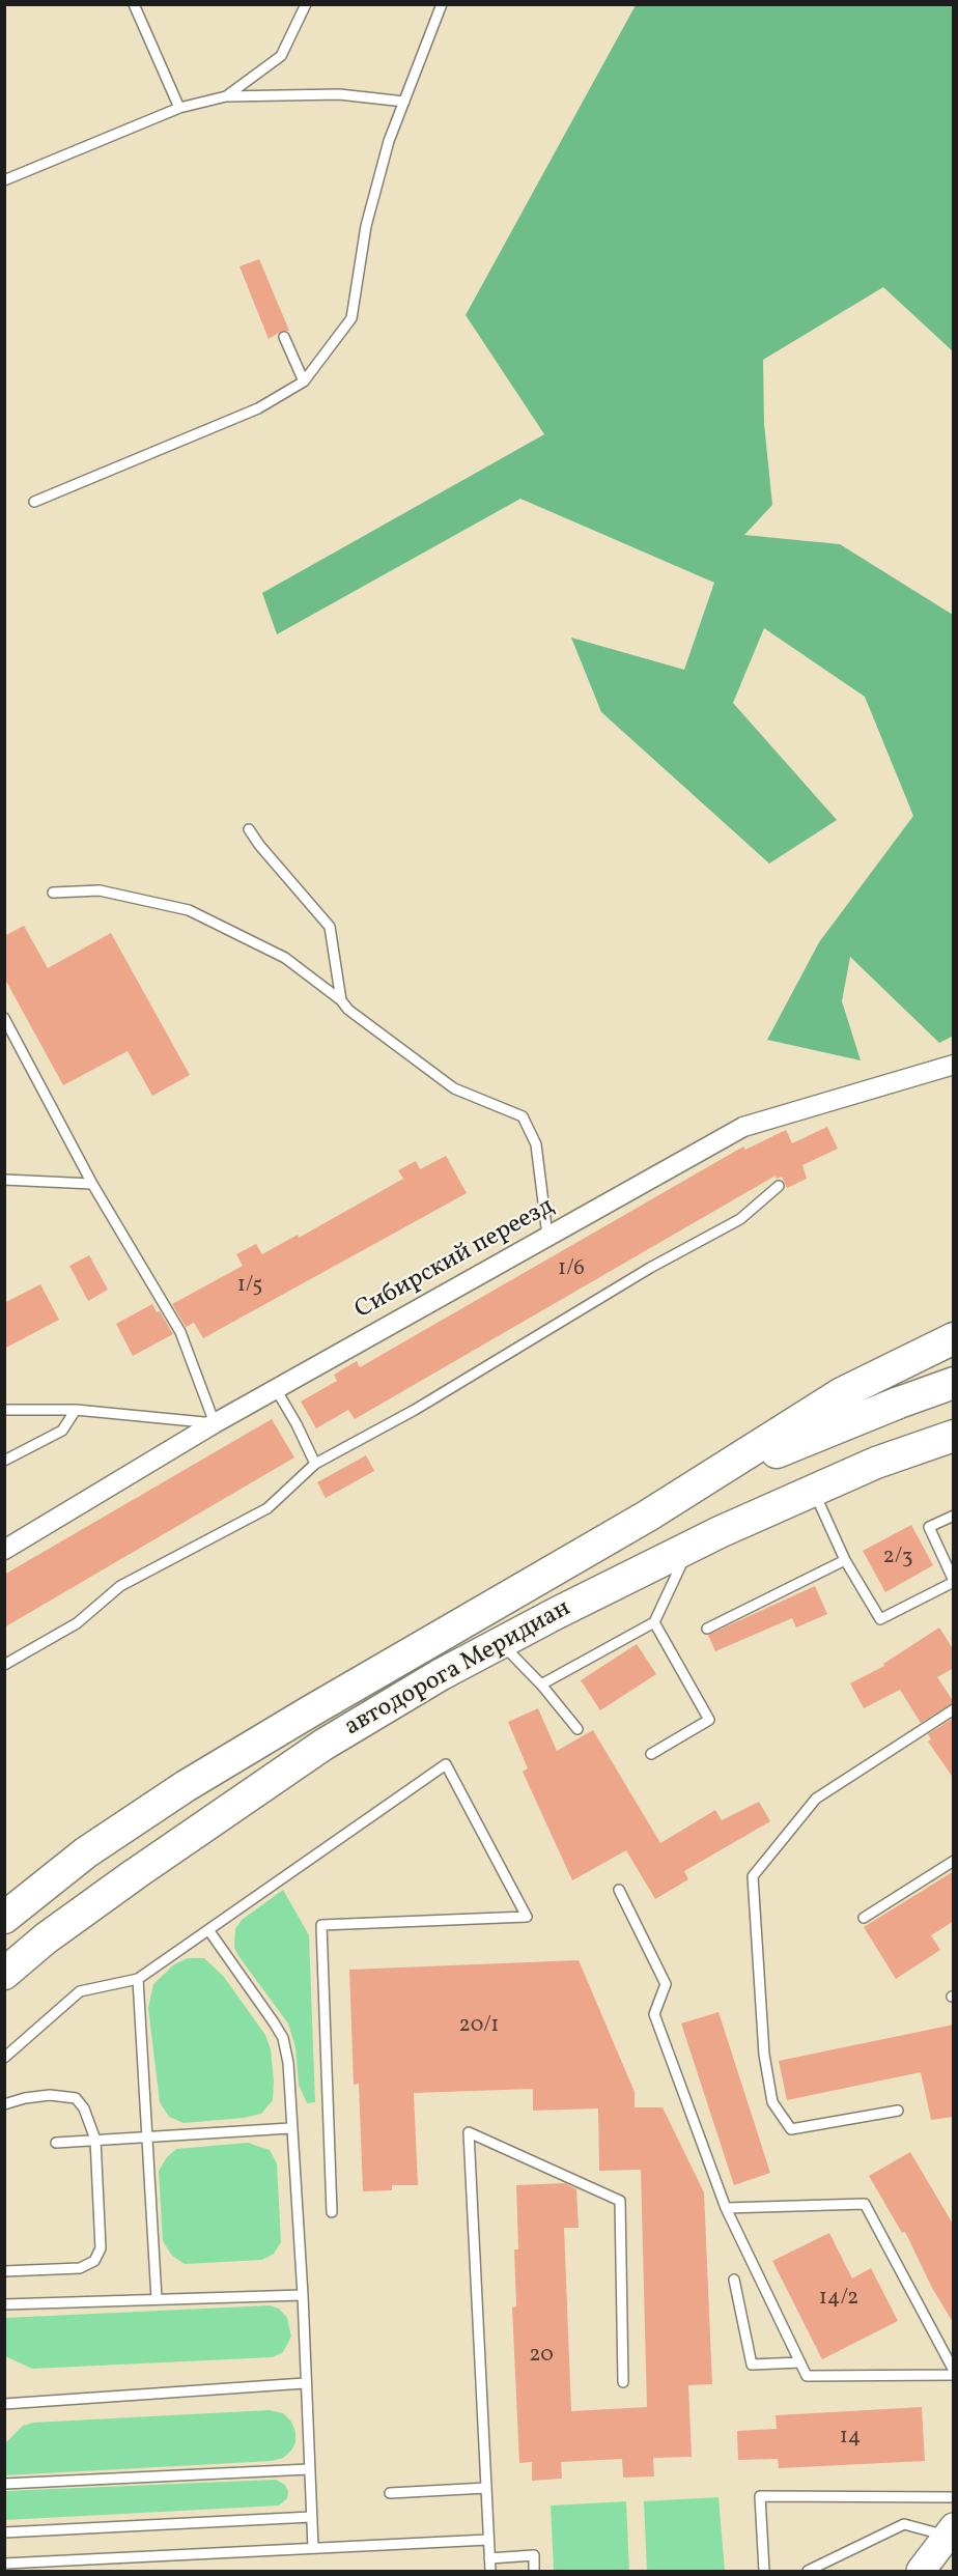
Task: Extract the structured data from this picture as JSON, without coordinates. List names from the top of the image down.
{
  "streets": {
    "main road": ["автодорога Меридиан"],
    "street": ["Сибирский переезд"]
  },
  "house_numbers": [
    "1/6",
    "1/5",
    "2/3",
    "20/1",
    "14/2",
    "20",
    "14"
  ]
}
